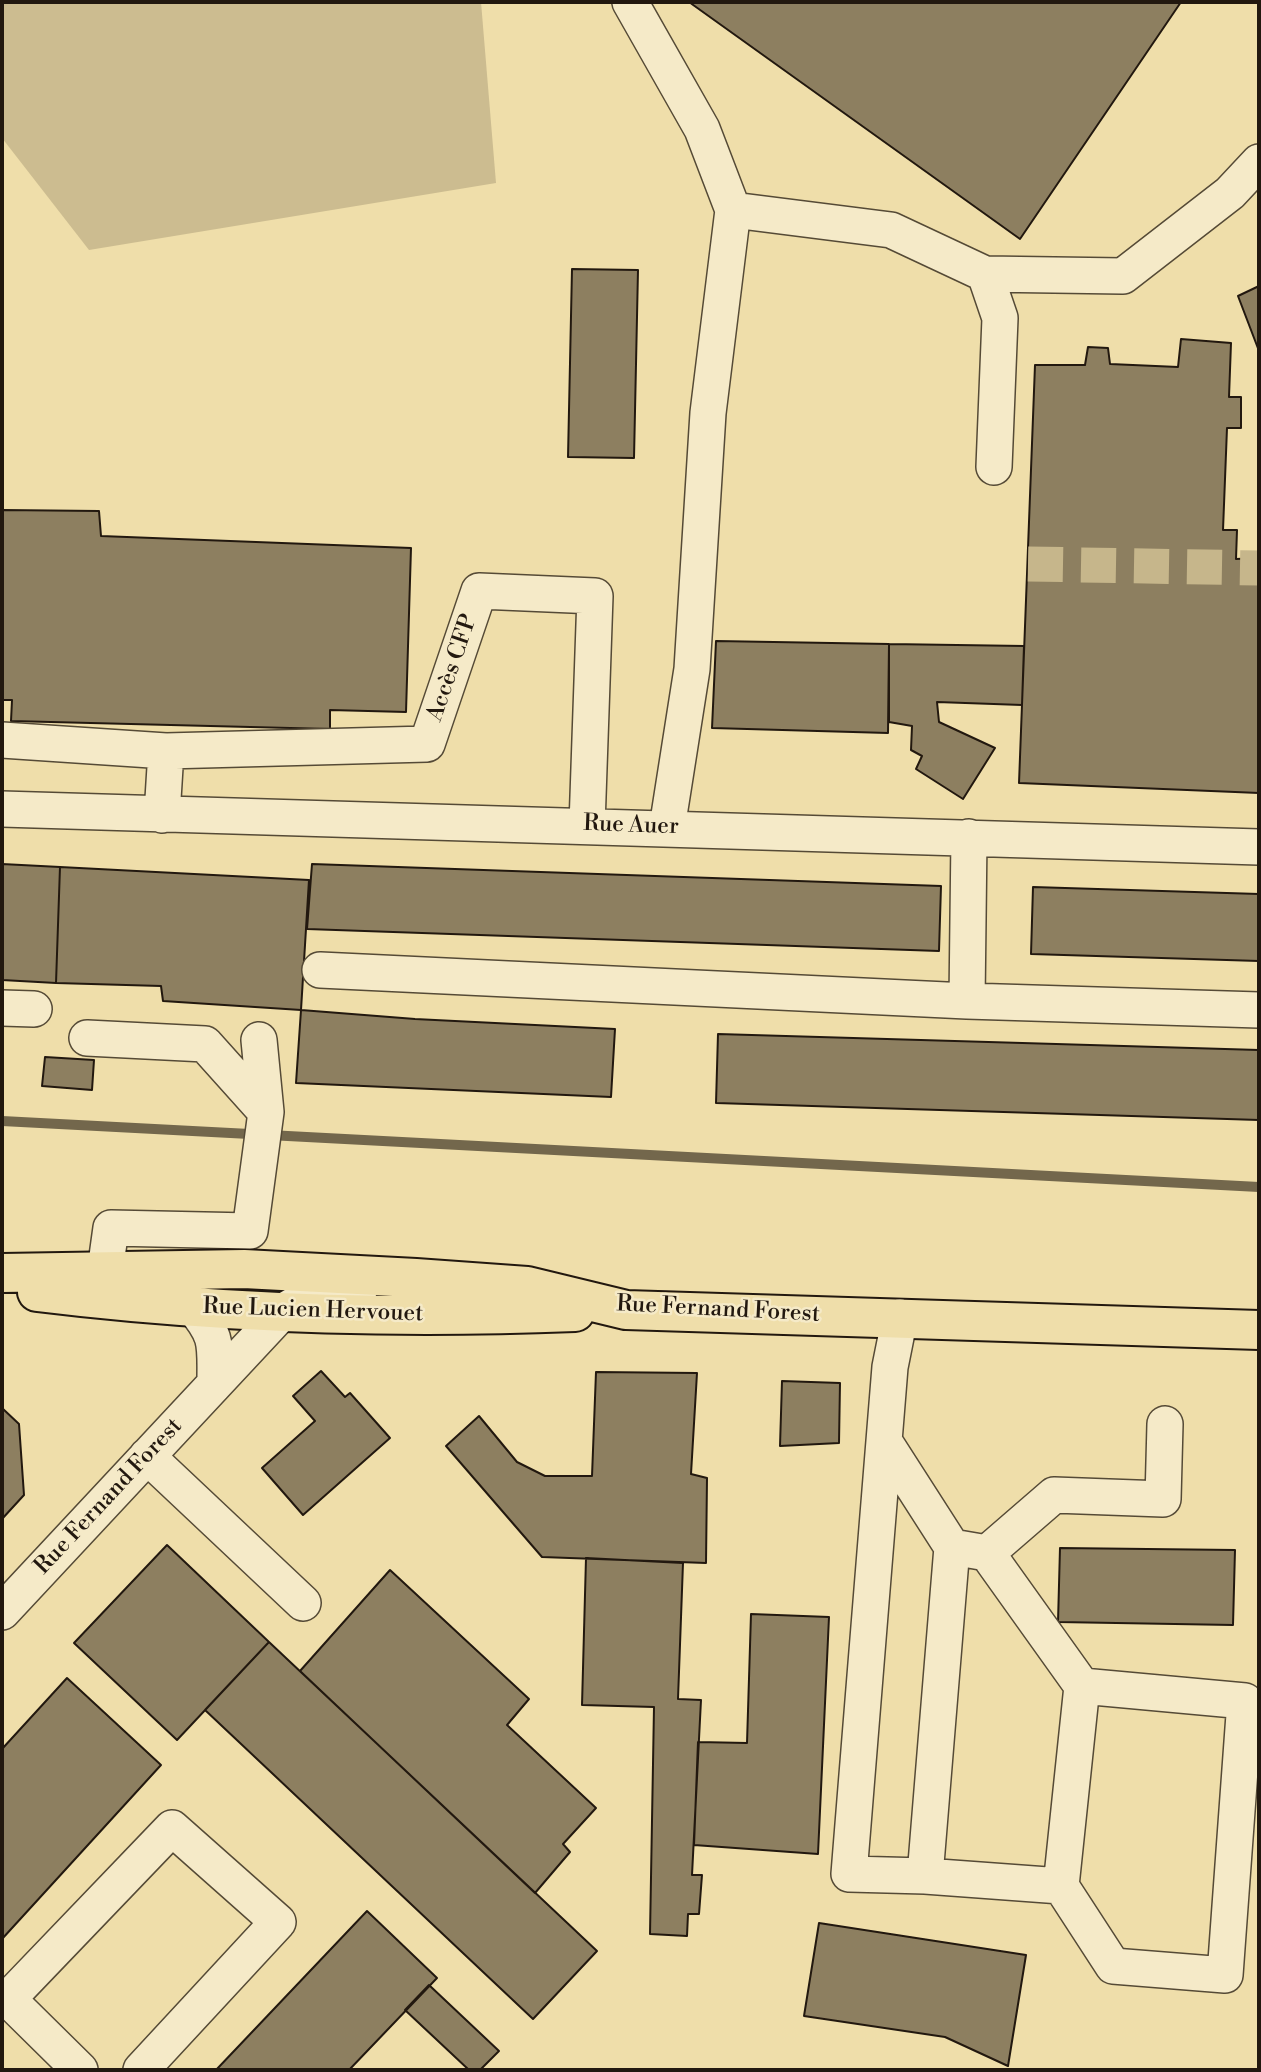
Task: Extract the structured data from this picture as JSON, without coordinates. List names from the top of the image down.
{
  "streets": {
    "main road": ["Rue Fernand Forest", "Rue Lucien Hervouet"],
    "street": ["Accès CFP", "Rue Auer"]
  },
  "crossings": [
    ["Accès CFP", "Rue Auer"],
    ["Rue Fernand Forest", "Rue Lucien Hervouet"]
  ]
}
